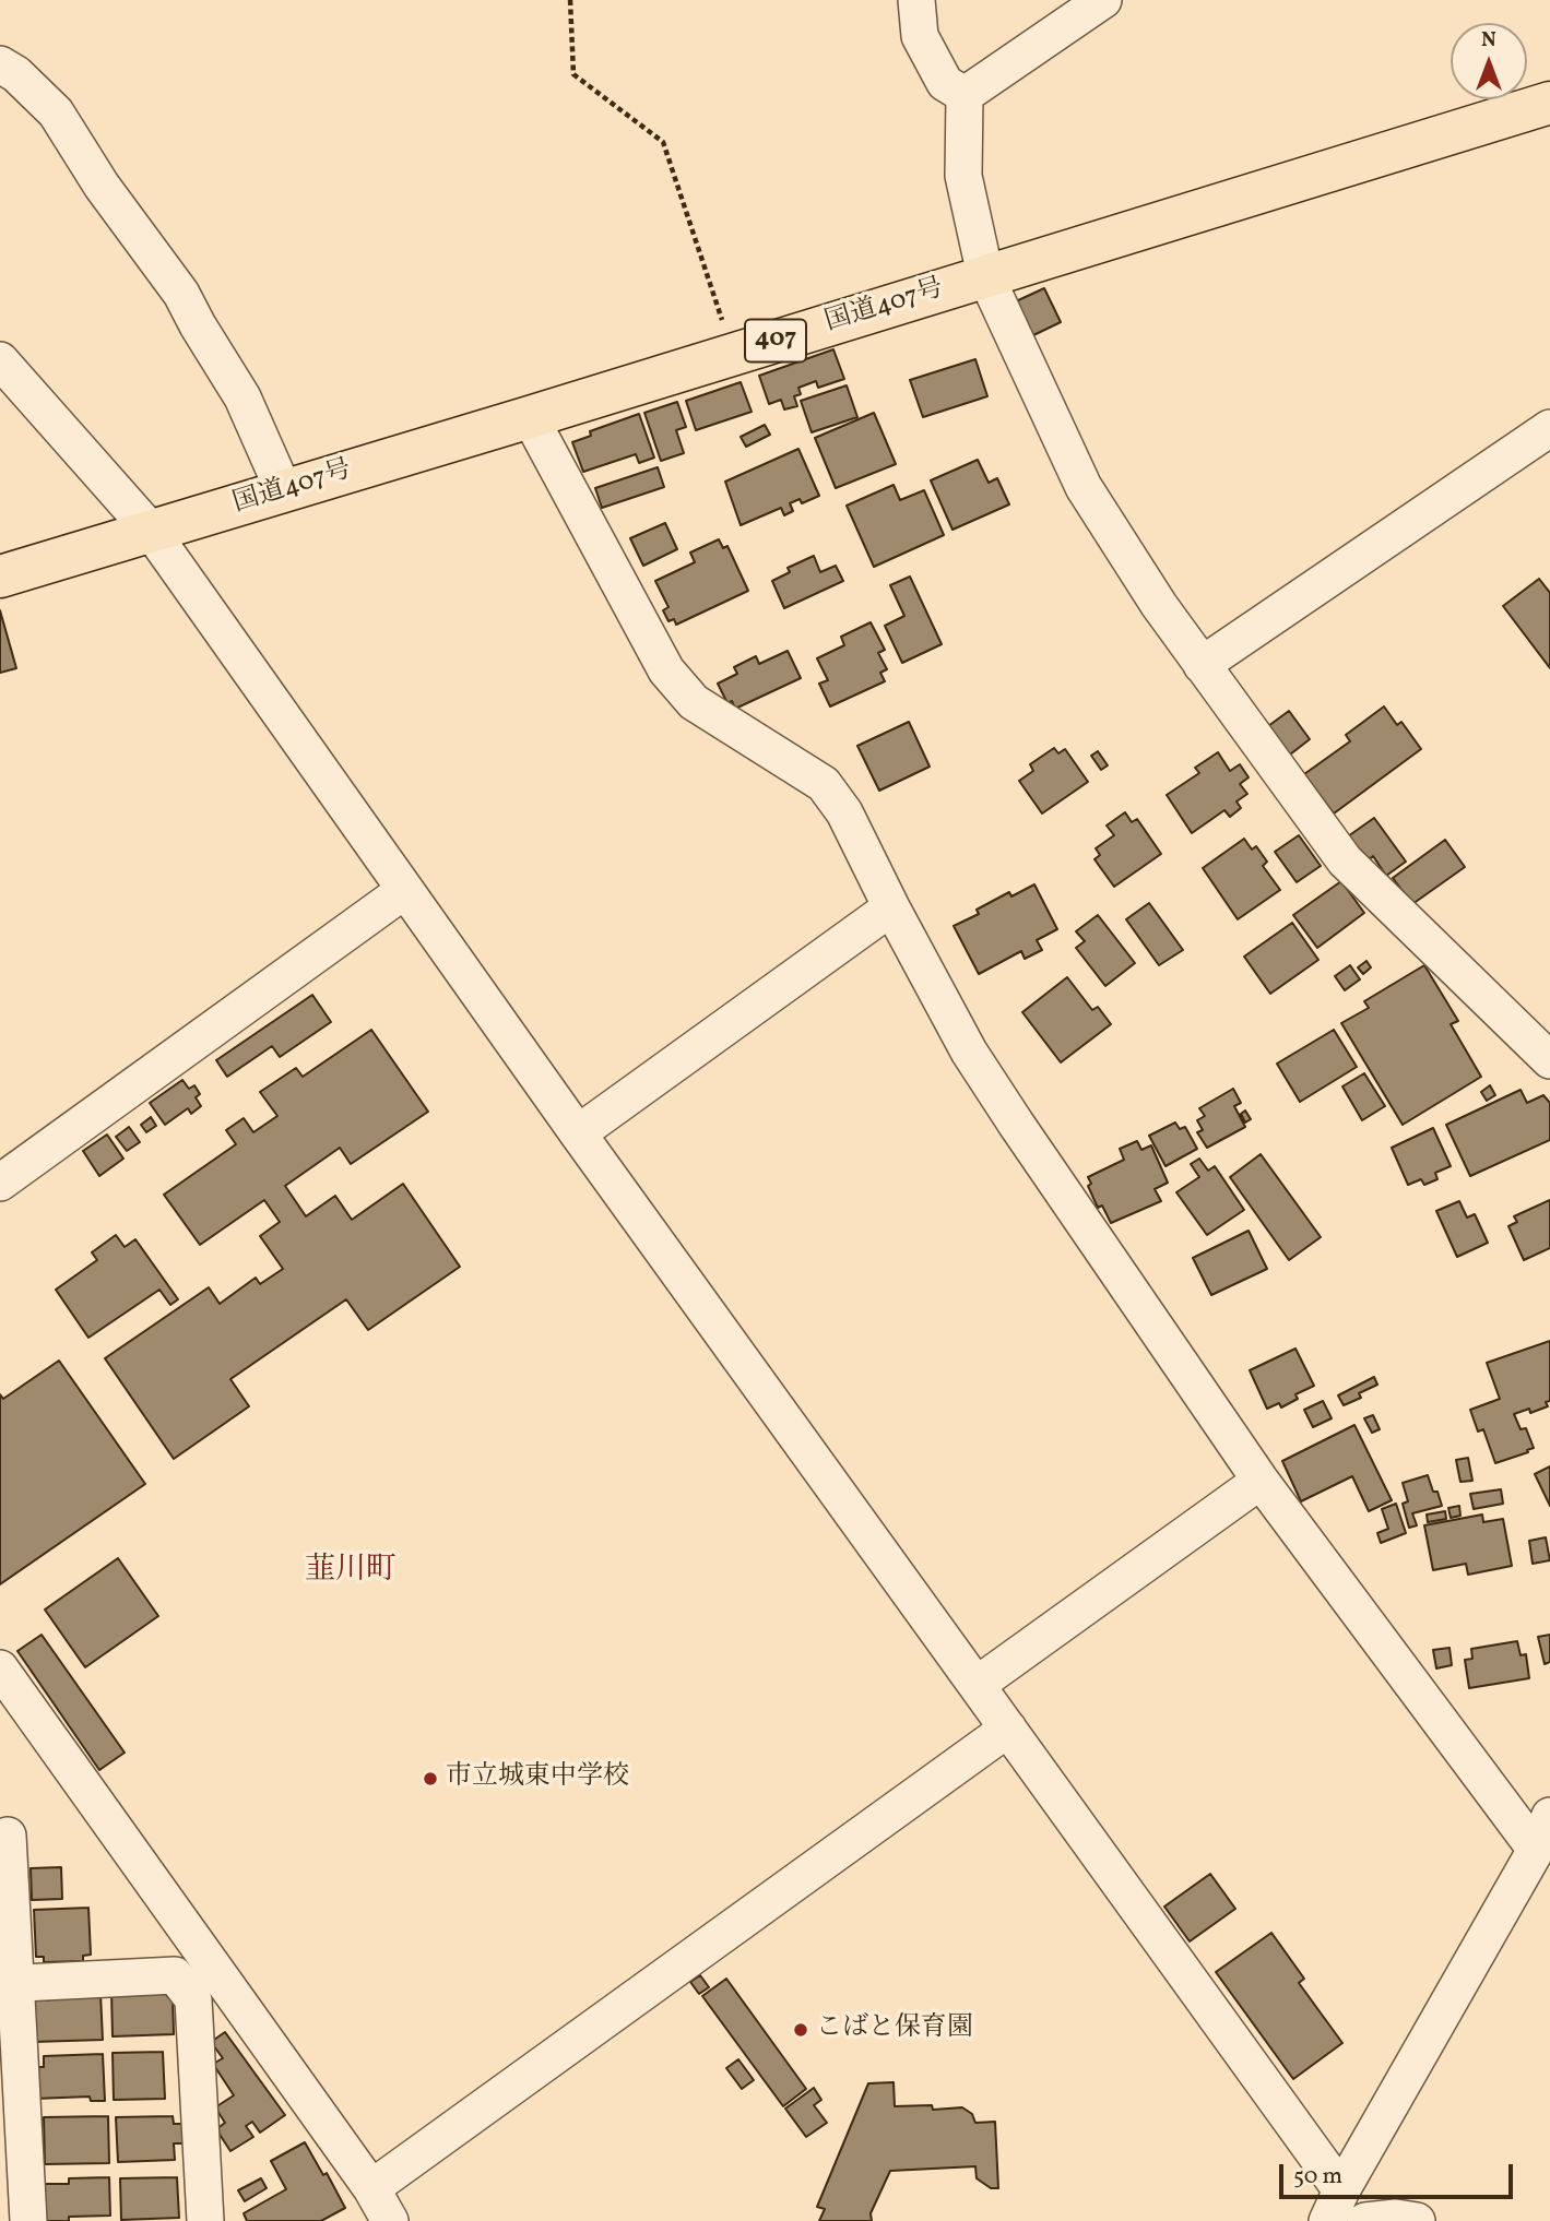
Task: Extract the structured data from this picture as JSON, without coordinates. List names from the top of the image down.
{
  "streets": {
    "highway": ["国道407号", "407"]
  },
  "districts": ["韮川町"],
  "places": ["市立城東中学校", "こばと保育園"],
  "scale_bar": "50 m",
  "north": "top"
}
